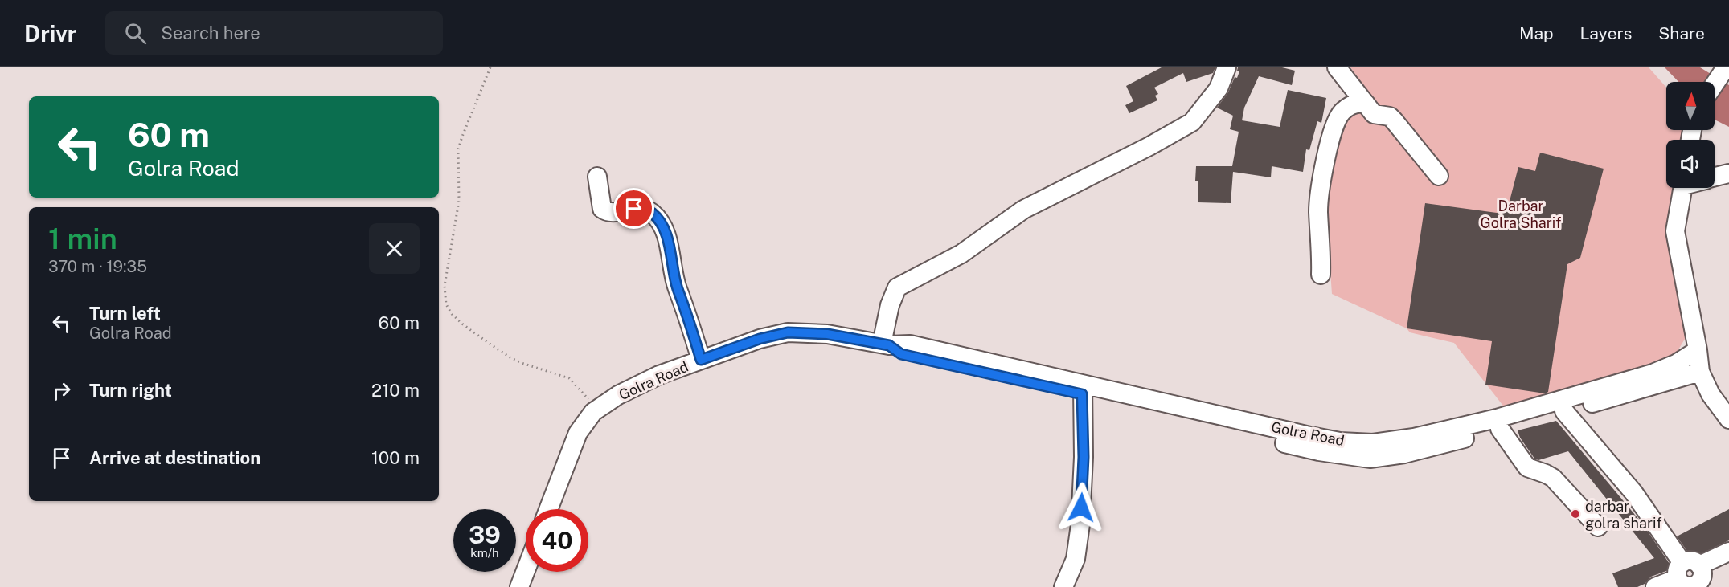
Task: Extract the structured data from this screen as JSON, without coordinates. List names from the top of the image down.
{
  "streets": {
    "street": ["Golra Road"]
  },
  "parks": ["Darbar Golra Sharif"],
  "places": ["darbar golra sharif"],
  "north": "top",
  "page": {
    "header": "Drivr",
    "search": "Search here",
    "nav": ["Map", "Layers", "Share"],
    "turn": ["60 m", "Golra Road"],
    "heading": ["1 min", "370 m · 19:35"],
    "list": [
      {
        "name": "Turn left",
        "note": "Golra Road",
        "value": "60 m"
      },
      {
        "name": "Turn right",
        "value": "210 m"
      },
      {
        "name": "Arrive at destination",
        "value": "100 m"
      }
    ],
    "speed": "39 km/h",
    "limit": "40"
  }
}
